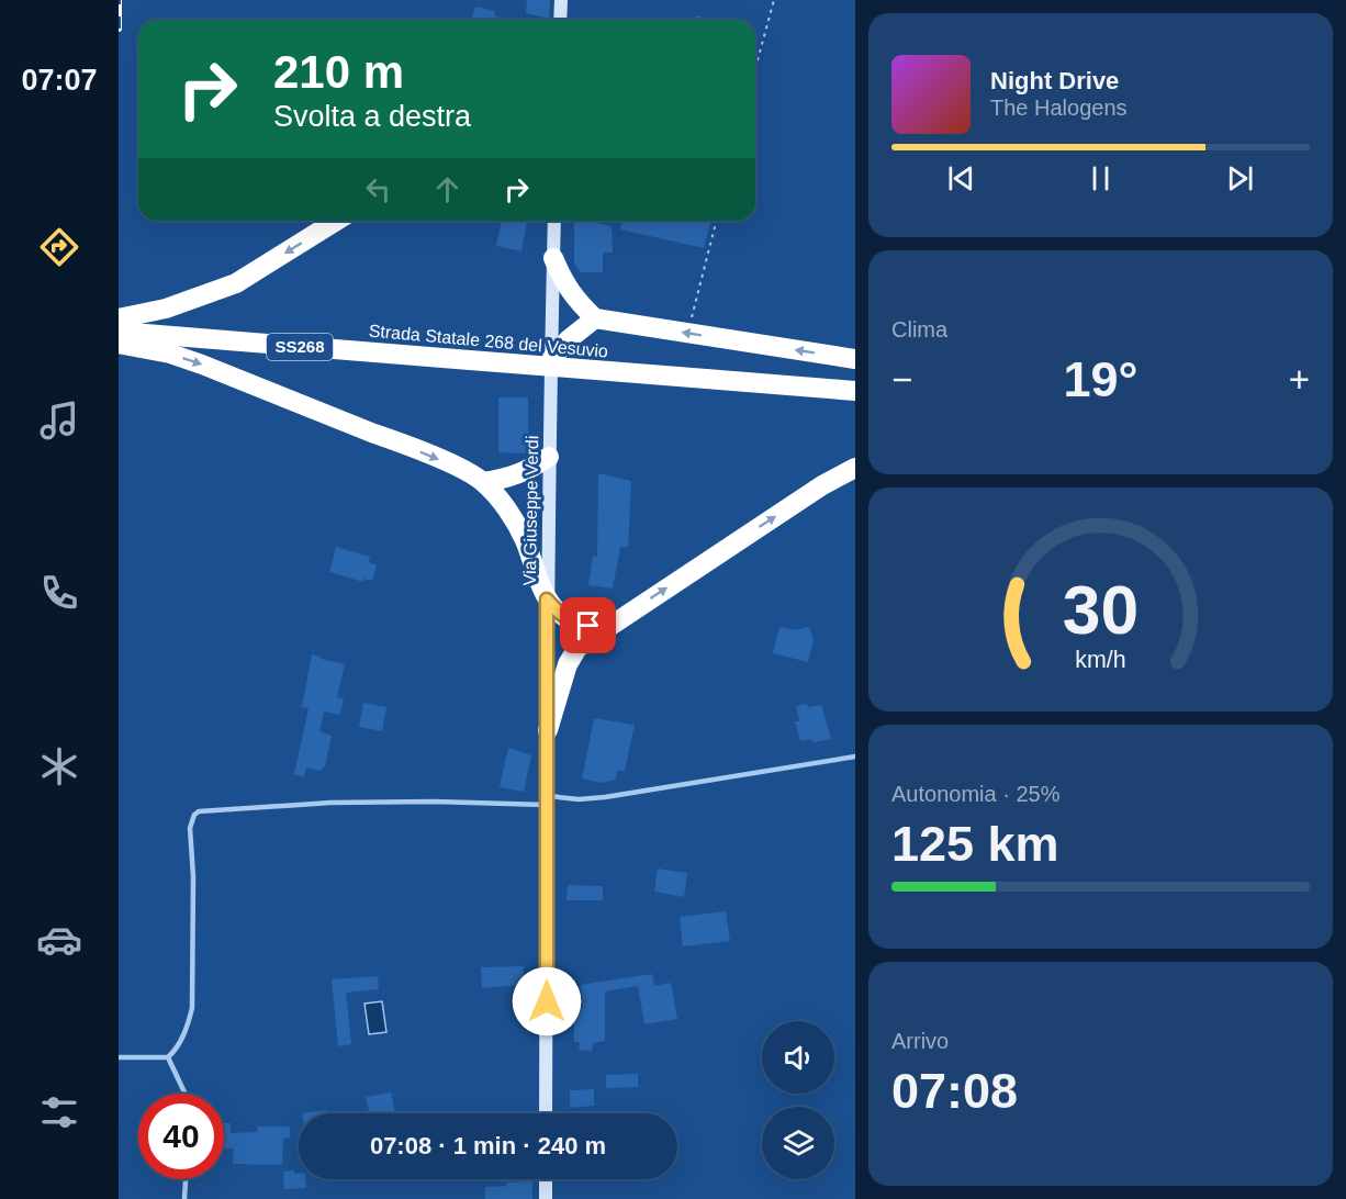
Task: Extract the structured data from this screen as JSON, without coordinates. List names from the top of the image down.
{
  "streets": {
    "highway": ["Strada Statale 268 del Vesuvio", "SS268"],
    "street": ["Via Giuseppe Verdi"]
  },
  "page": {
    "tabs": "07:07",
    "turn": ["210 m", "Svolta a destra"],
    "song": ["Night Drive", "The Halogens"],
    "tile": [
      "Clima",
      ["Autonomia · 25%", "125 km"],
      ["Arrivo", "07:08"]
    ],
    "heat": ["−", "19°", "+"],
    "limit": "40",
    "trip": "07:08 · 1 min · 240 m",
    "gauge": ["30", "km/h"]
  }
}
